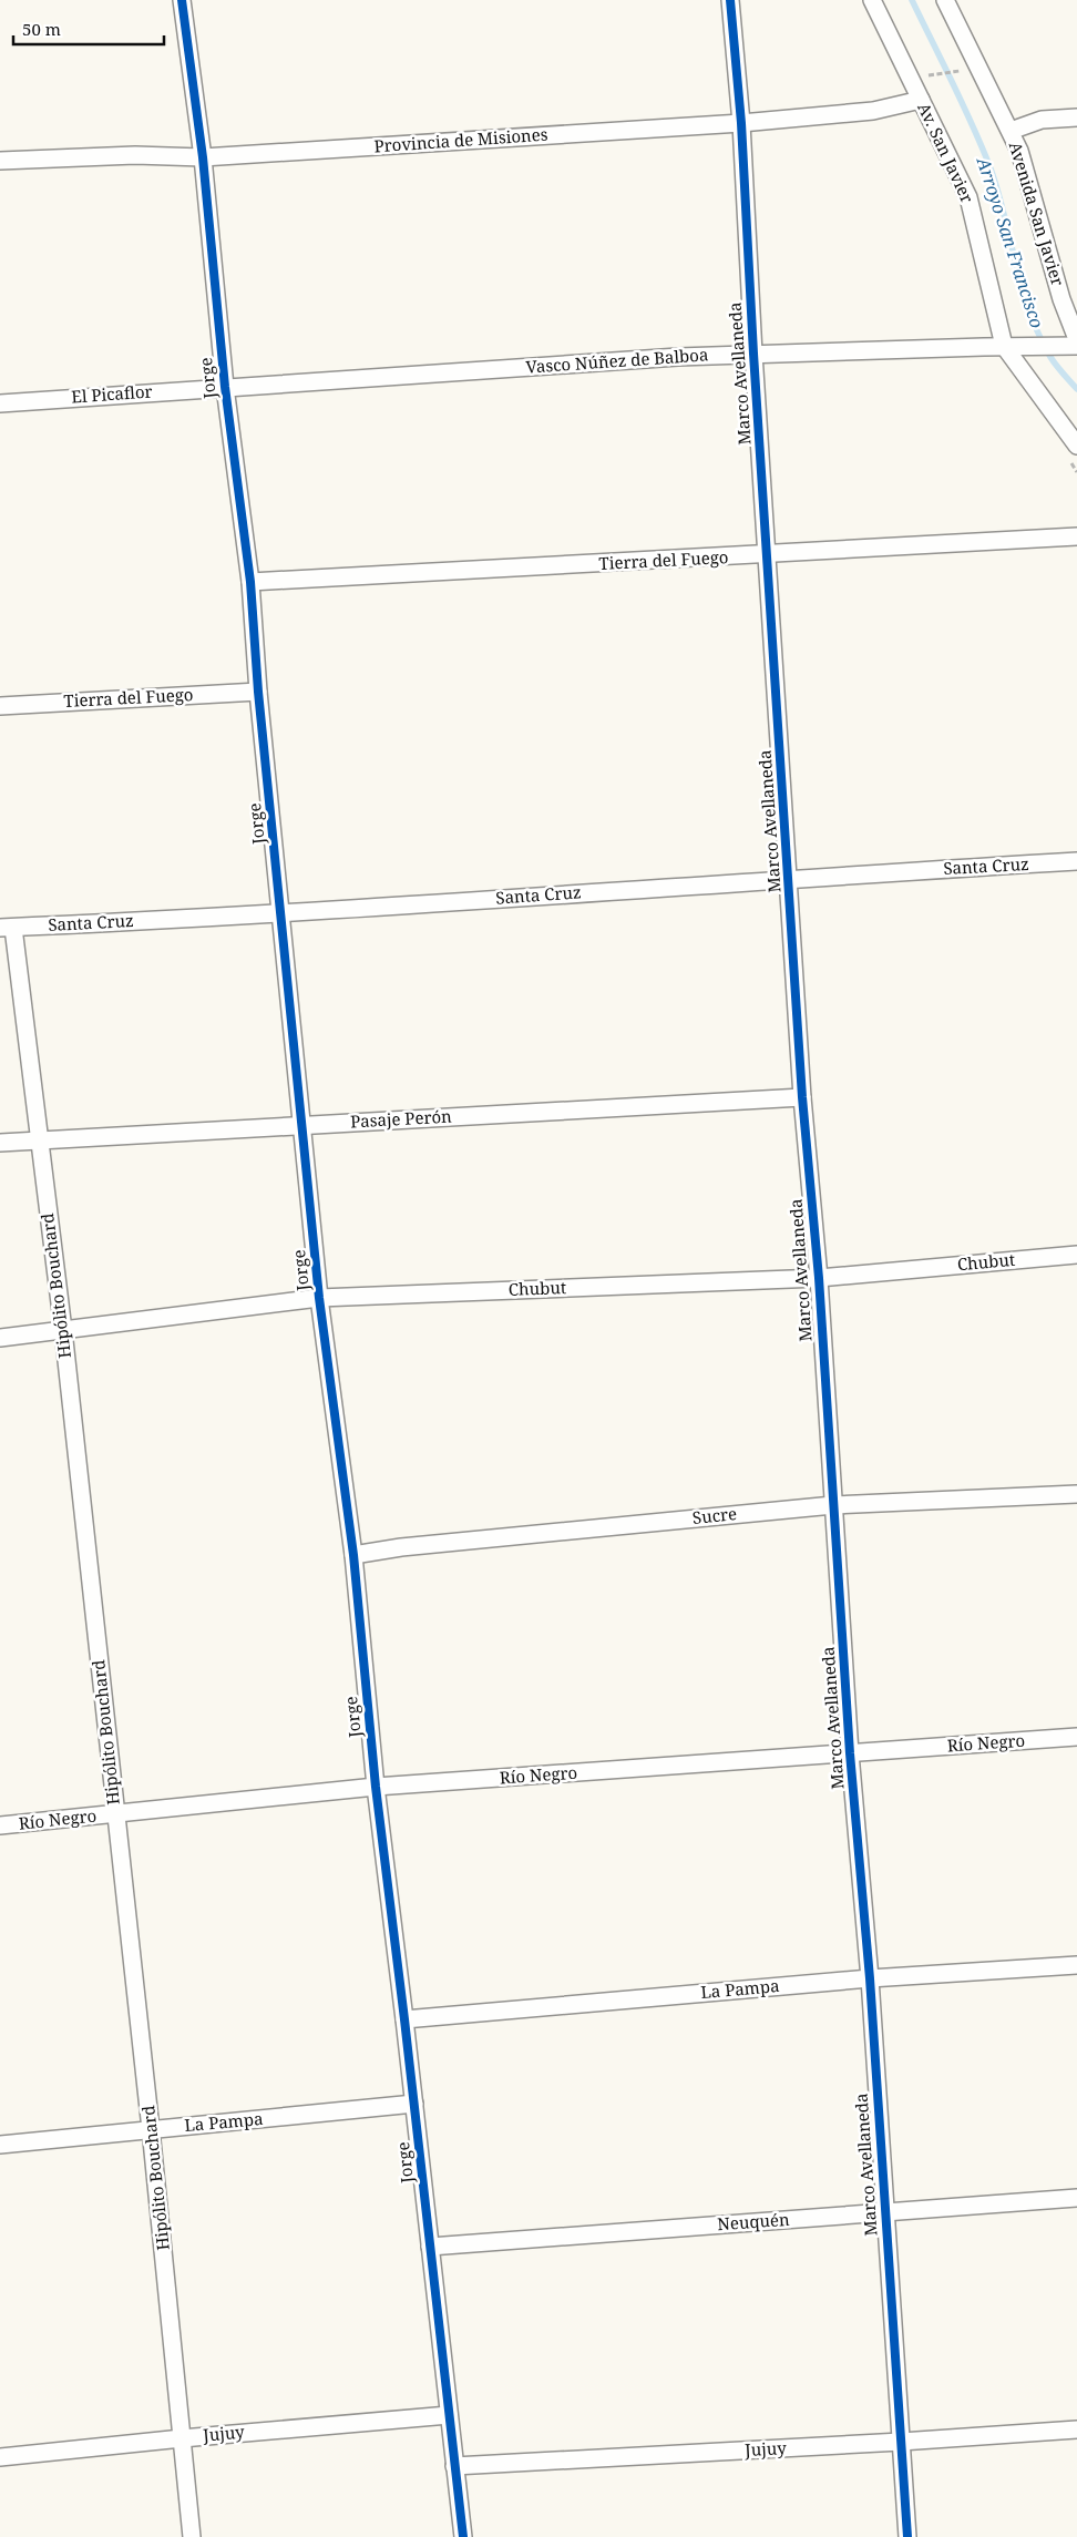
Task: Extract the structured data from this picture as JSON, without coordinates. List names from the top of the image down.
{
  "streets": {
    "street": [
      "Provincia de Misiones",
      "Av. San Javier",
      "Avenida San Javier",
      "Vasco Núñez de Balboa",
      "Marco Avellaneda",
      "Jorge",
      "El Picaflor",
      "Tierra del Fuego",
      "Santa Cruz",
      "Pasaje Perón",
      "Chubut",
      "Hipólito Bouchard",
      "Sucre",
      "Río Negro",
      "La Pampa",
      "Neuquén",
      "Jujuy"
    ]
  },
  "crossings": [
    ["Provincia de Misiones", "Av. San Javier"],
    ["Provincia de Misiones", "Marco Avellaneda"],
    ["Provincia de Misiones", "Jorge"],
    ["Av. San Javier", "Vasco Núñez de Balboa"],
    ["Avenida San Javier", "Vasco Núñez de Balboa"],
    ["Vasco Núñez de Balboa", "Marco Avellaneda"],
    ["Vasco Núñez de Balboa", "Jorge"],
    ["Vasco Núñez de Balboa", "El Picaflor"],
    ["Marco Avellaneda", "Tierra del Fuego"],
    ["Marco Avellaneda", "Santa Cruz"],
    ["Marco Avellaneda", "Pasaje Perón"],
    ["Marco Avellaneda", "Chubut"],
    ["Marco Avellaneda", "Sucre"],
    ["Marco Avellaneda", "Río Negro"],
    ["Marco Avellaneda", "La Pampa"],
    ["Marco Avellaneda", "Neuquén"],
    ["Marco Avellaneda", "Jujuy"],
    ["Jorge", "El Picaflor"],
    ["Jorge", "Tierra del Fuego"],
    ["Jorge", "Santa Cruz"],
    ["Jorge", "Pasaje Perón"],
    ["Jorge", "Chubut"],
    ["Jorge", "Sucre"],
    ["Jorge", "Río Negro"],
    ["Jorge", "La Pampa"],
    ["Jorge", "Neuquén"],
    ["Jorge", "Jujuy"],
    ["Santa Cruz", "Hipólito Bouchard"],
    ["Pasaje Perón", "Hipólito Bouchard"],
    ["Chubut", "Hipólito Bouchard"],
    ["Hipólito Bouchard", "Río Negro"],
    ["Hipólito Bouchard", "La Pampa"],
    ["Hipólito Bouchard", "Jujuy"]
  ],
  "water": ["Arroyo San Francisco"],
  "scale_bar": "50 m"
}
